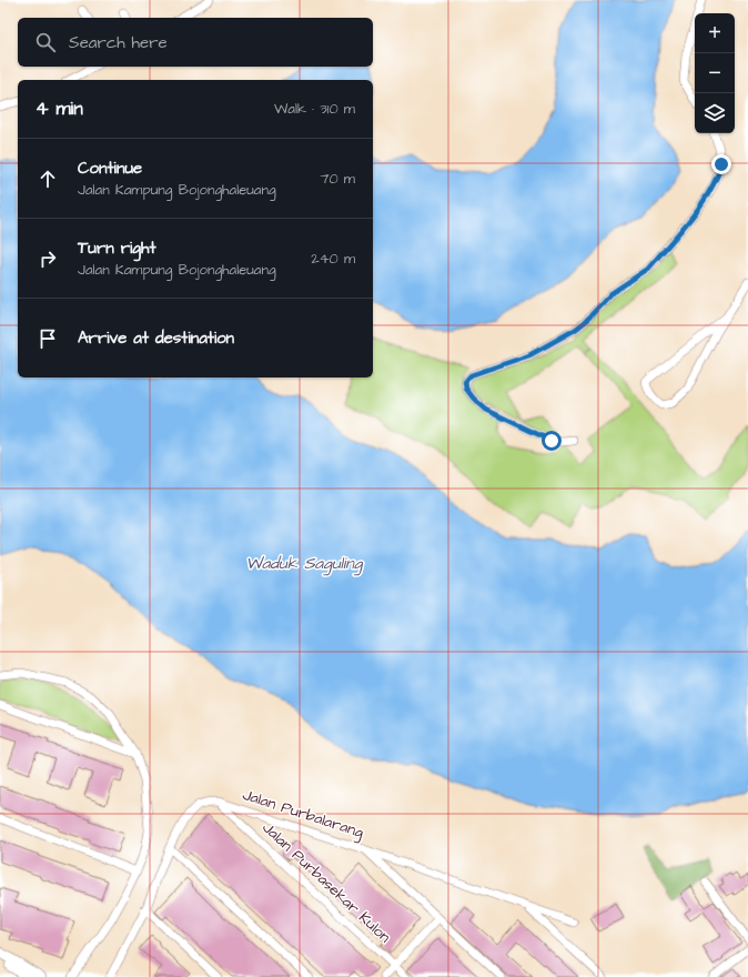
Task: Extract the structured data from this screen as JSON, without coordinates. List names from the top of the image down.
{
  "streets": {
    "street": ["Jalan Purbalarang", "Jalan Purbasekar Kulon"]
  },
  "crossings": [
    ["Jalan Purbalarang", "Jalan Purbasekar Kulon"]
  ],
  "water": ["Waduk Saguling"],
  "page": {
    "map_buttons": ["+", "−"],
    "search": "Search here",
    "heading": ["4 min", "Walk · 310 m"],
    "list": [
      ["Continue", "Jalan Kampung Bojonghaleuang", "70 m"],
      ["Turn right", "Jalan Kampung Bojonghaleuang", "240 m"],
      "Arrive at destination"
    ]
  }
}
